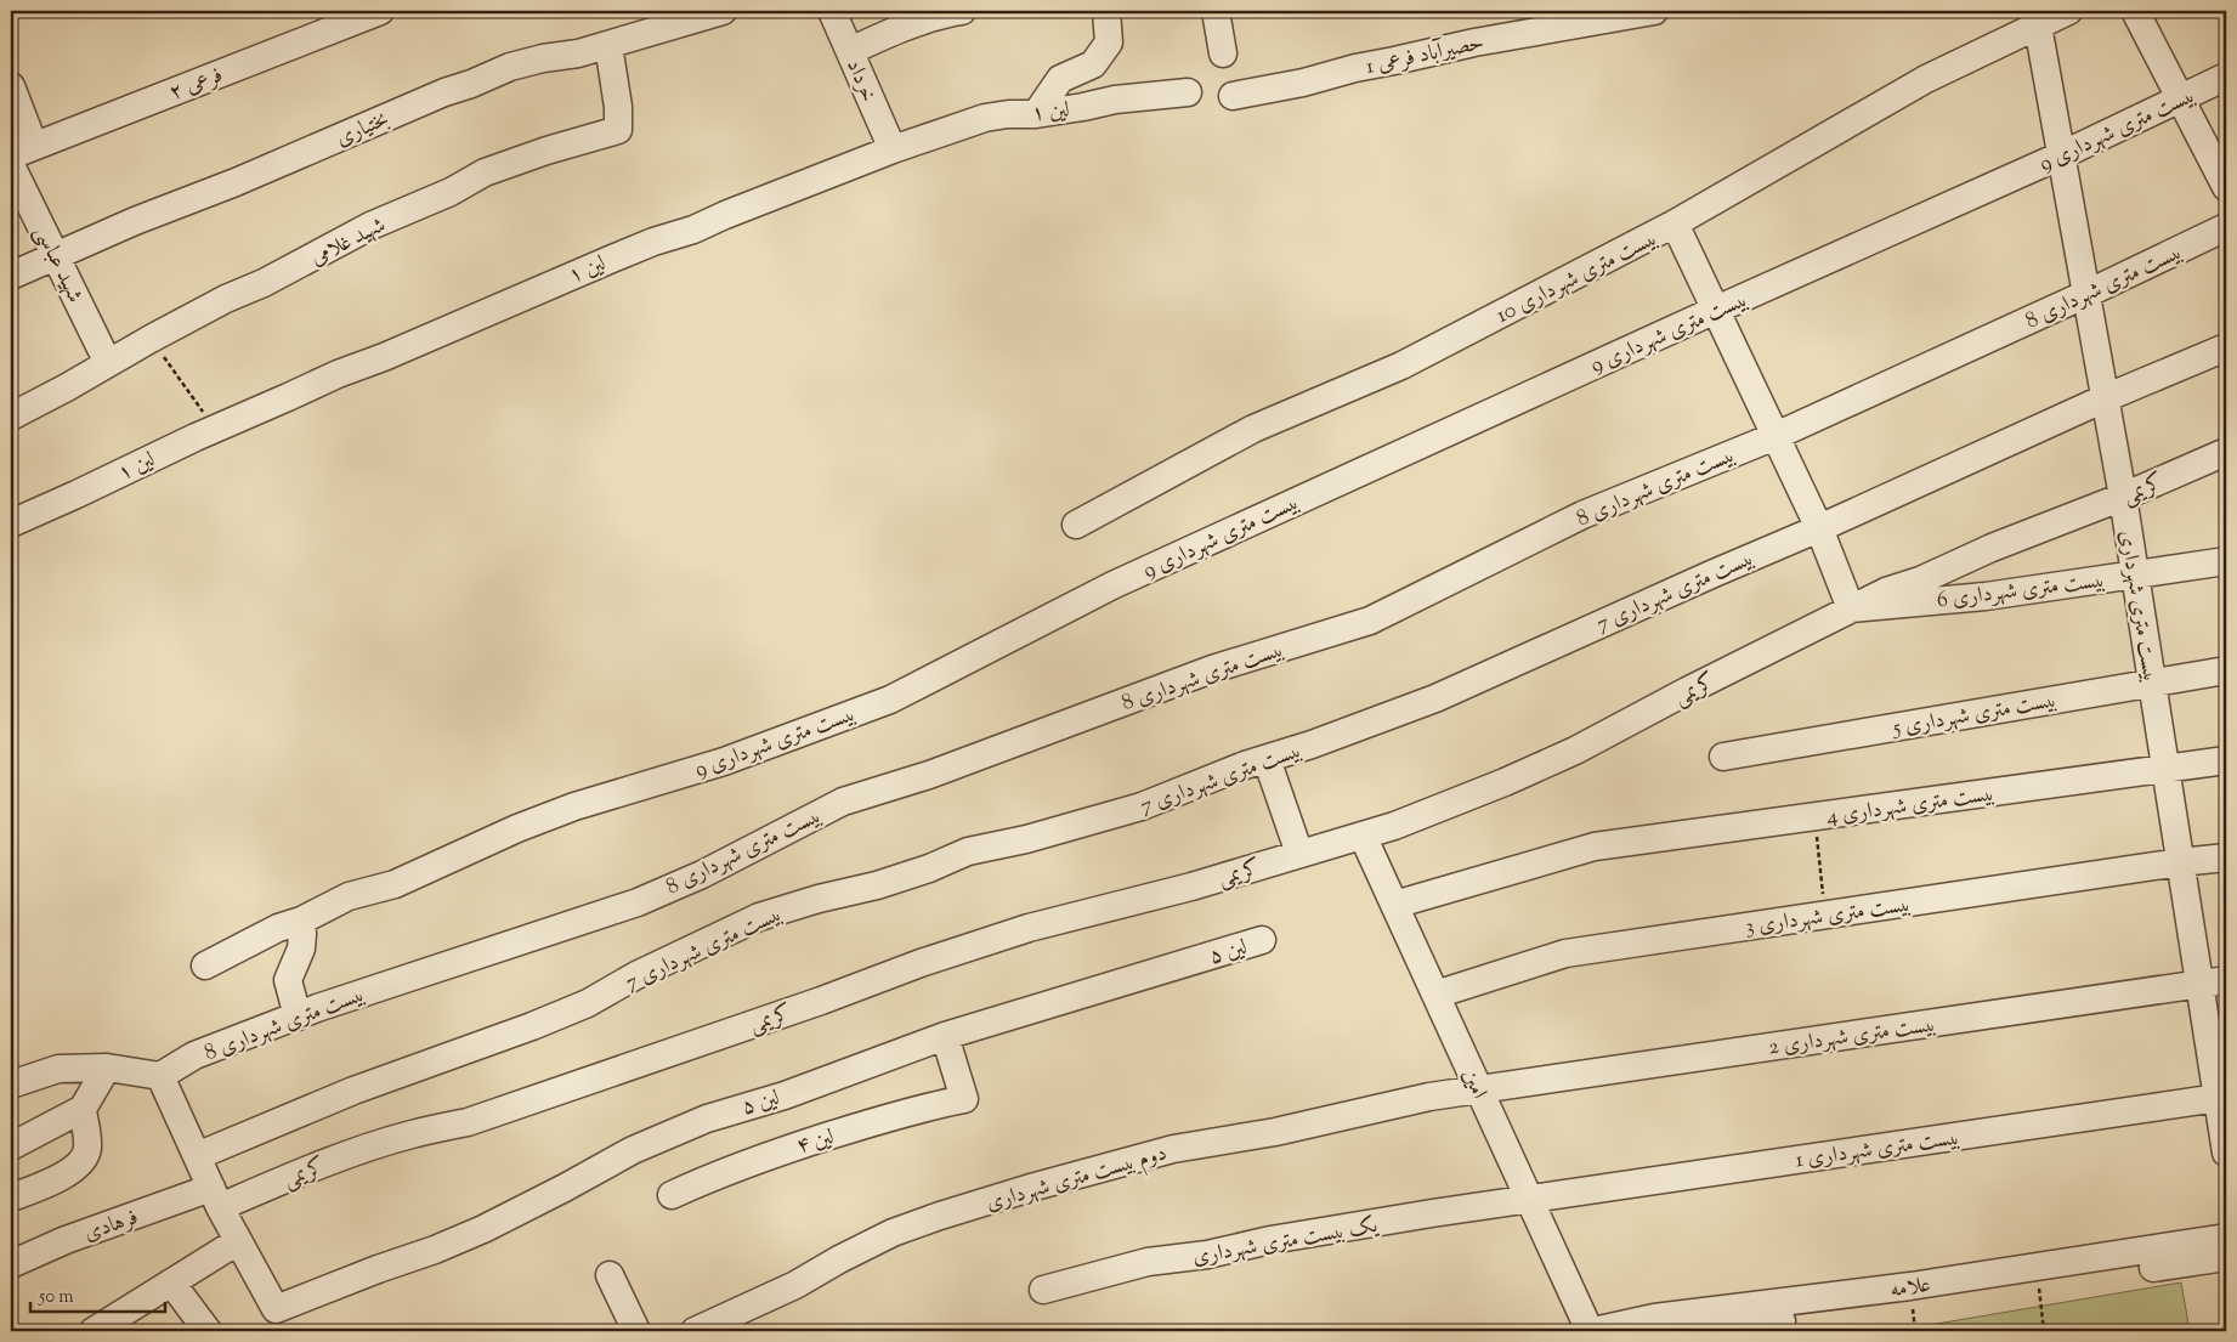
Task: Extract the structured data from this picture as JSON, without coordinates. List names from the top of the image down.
{
  "streets": {
    "street": [
      "حصیرآباد فرعی 1",
      "خرداد",
      "۲ فرعی",
      "لین ۱",
      "بختیاری",
      "بیست متری شهرداری 9",
      "شهید غلامی",
      "شهید عباسی",
      "بیست متری شهرداری 10",
      "بیست متری شهرداری 8",
      "کریمی",
      "بیست متری شهرداری 6",
      "بیست متری شهرداری 7",
      "بیست متری شهرداری",
      "بیست متری شهرداری 5",
      "بیست متری شهرداری 4",
      "بیست متری شهرداری 3",
      "لین ۵",
      "بیست متری شهرداری 2",
      "امین",
      "لین ۴",
      "بیست متری شهرداری 1",
      "دوم بیست متری شهرداری",
      "فرهادی",
      "یک بیست متری شهرداری",
      "علامه"
    ]
  },
  "crossings": [
    ["خرداد", "لین ۱"],
    ["بختیاری", "شهید غلامی"],
    ["بختیاری", "شهید عباسی"],
    ["بیست متری شهرداری 9", "بیست متری شهرداری"],
    ["شهید غلامی", "شهید عباسی"],
    ["بیست متری شهرداری 10", "بیست متری شهرداری"],
    ["بیست متری شهرداری 8", "بیست متری شهرداری"],
    ["کریمی", "بیست متری شهرداری 6"],
    ["کریمی", "بیست متری شهرداری"],
    ["کریمی", "امین"],
    ["کریمی", "فرهادی"],
    ["بیست متری شهرداری 6", "بیست متری شهرداری"],
    ["بیست متری شهرداری 7", "بیست متری شهرداری"],
    ["بیست متری شهرداری", "بیست متری شهرداری 5"],
    ["بیست متری شهرداری", "بیست متری شهرداری 4"],
    ["بیست متری شهرداری", "بیست متری شهرداری 3"],
    ["بیست متری شهرداری", "بیست متری شهرداری 2"],
    ["بیست متری شهرداری", "بیست متری شهرداری 1"],
    ["بیست متری شهرداری 4", "امین"],
    ["بیست متری شهرداری 3", "امین"],
    ["لین ۵", "لین ۴"],
    ["بیست متری شهرداری 2", "امین"],
    ["بیست متری شهرداری 2", "دوم بیست متری شهرداری"],
    ["امین", "بیست متری شهرداری 1"],
    ["امین", "دوم بیست متری شهرداری"],
    ["امین", "یک بیست متری شهرداری"],
    ["امین", "علامه"],
    ["بیست متری شهرداری 1", "یک بیست متری شهرداری"]
  ],
  "scale_bar": "50 m"
}
